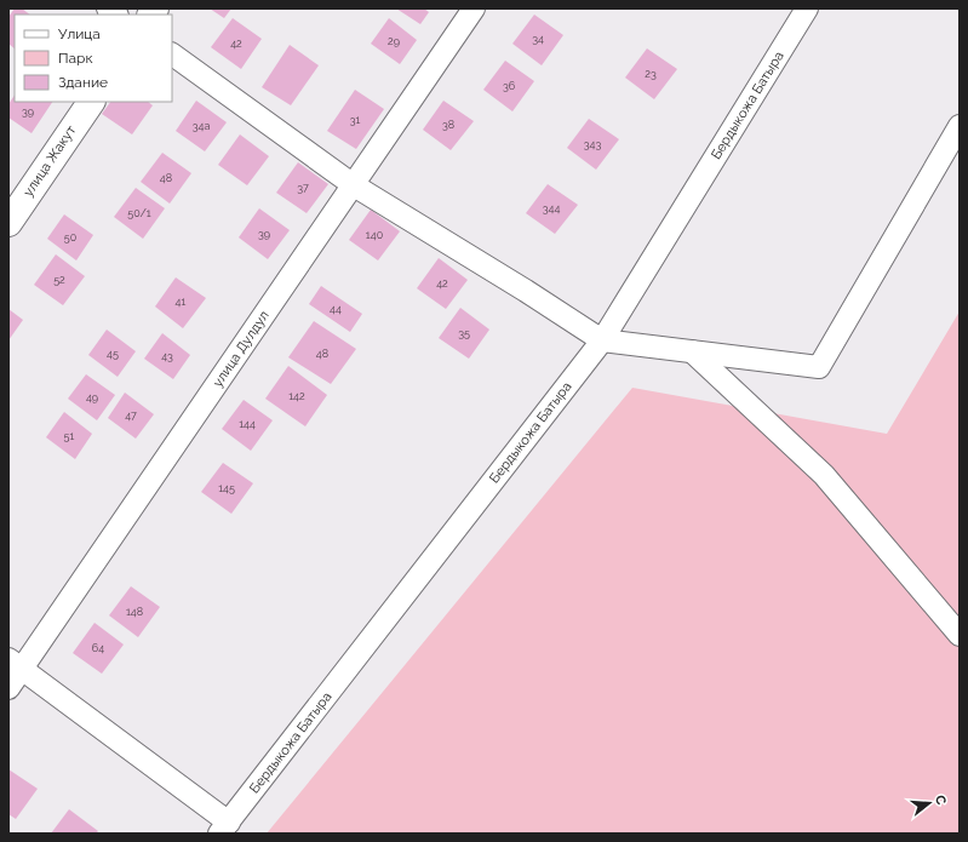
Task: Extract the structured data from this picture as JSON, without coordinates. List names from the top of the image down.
{
  "streets": {
    "street": ["Бердыкожа Батыра", "улица Жакут", "улица Дулдул"]
  },
  "house_numbers": [
    "34",
    "29",
    "42",
    "23",
    "36",
    "39",
    "31",
    "38",
    "34а",
    "343",
    "48",
    "37",
    "344",
    "50/1",
    "39",
    "140",
    "50",
    "52",
    "42",
    "41",
    "44",
    "35",
    "45",
    "48",
    "43",
    "142",
    "49",
    "47",
    "144",
    "51",
    "145",
    "148",
    "64"
  ],
  "legend": ["Улица", "Парк", "Здание"],
  "north": "right"
}
